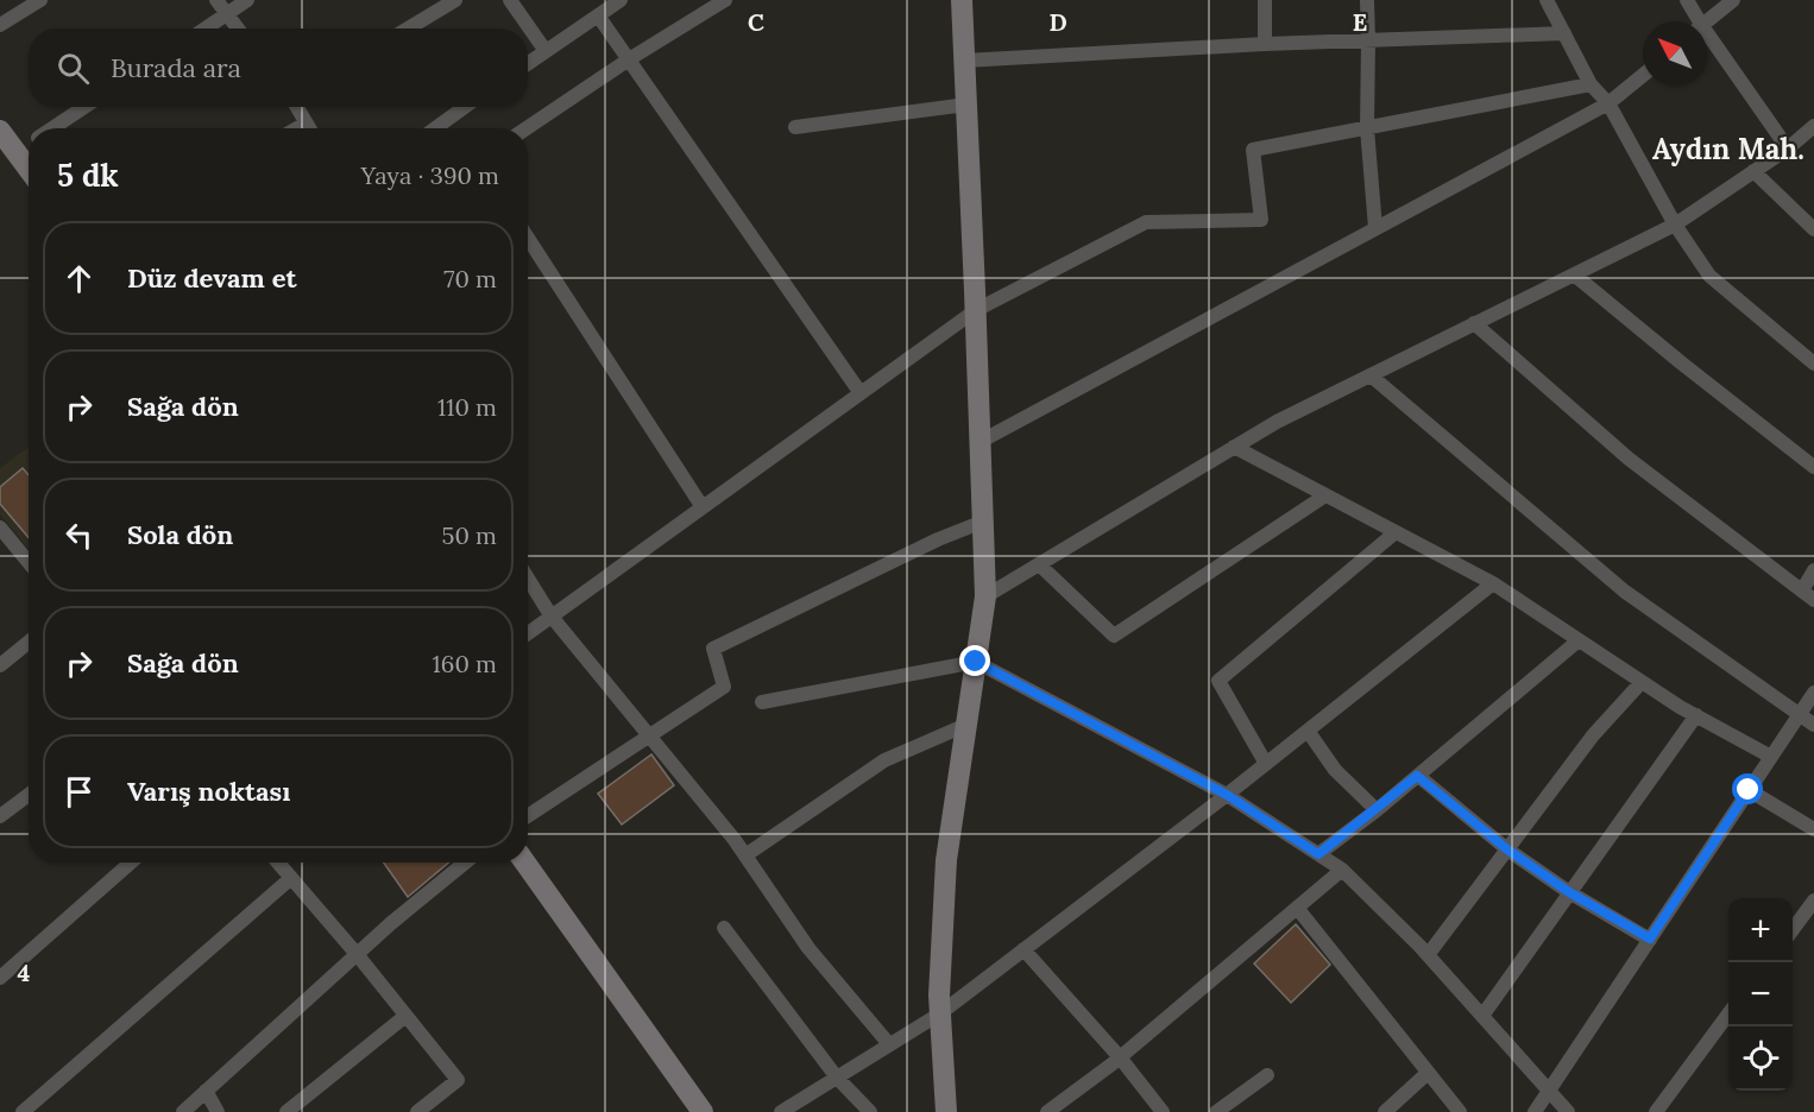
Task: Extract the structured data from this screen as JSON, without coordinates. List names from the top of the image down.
{
  "districts": ["Aydın Mah."],
  "north": "top left",
  "page": {
    "search": "Burada ara",
    "heading": ["5 dk", "Yaya · 390 m"],
    "list": [
      ["Düz devam et", "70 m"],
      ["Sağa dön", "110 m"],
      ["Sola dön", "50 m"],
      ["Sağa dön", "160 m"],
      "Varış noktası"
    ],
    "map_buttons": ["+", "−"]
  },
  "grid": {
    "columns": ["C", "D", "E"],
    "rows": ["4"]
  }
}
